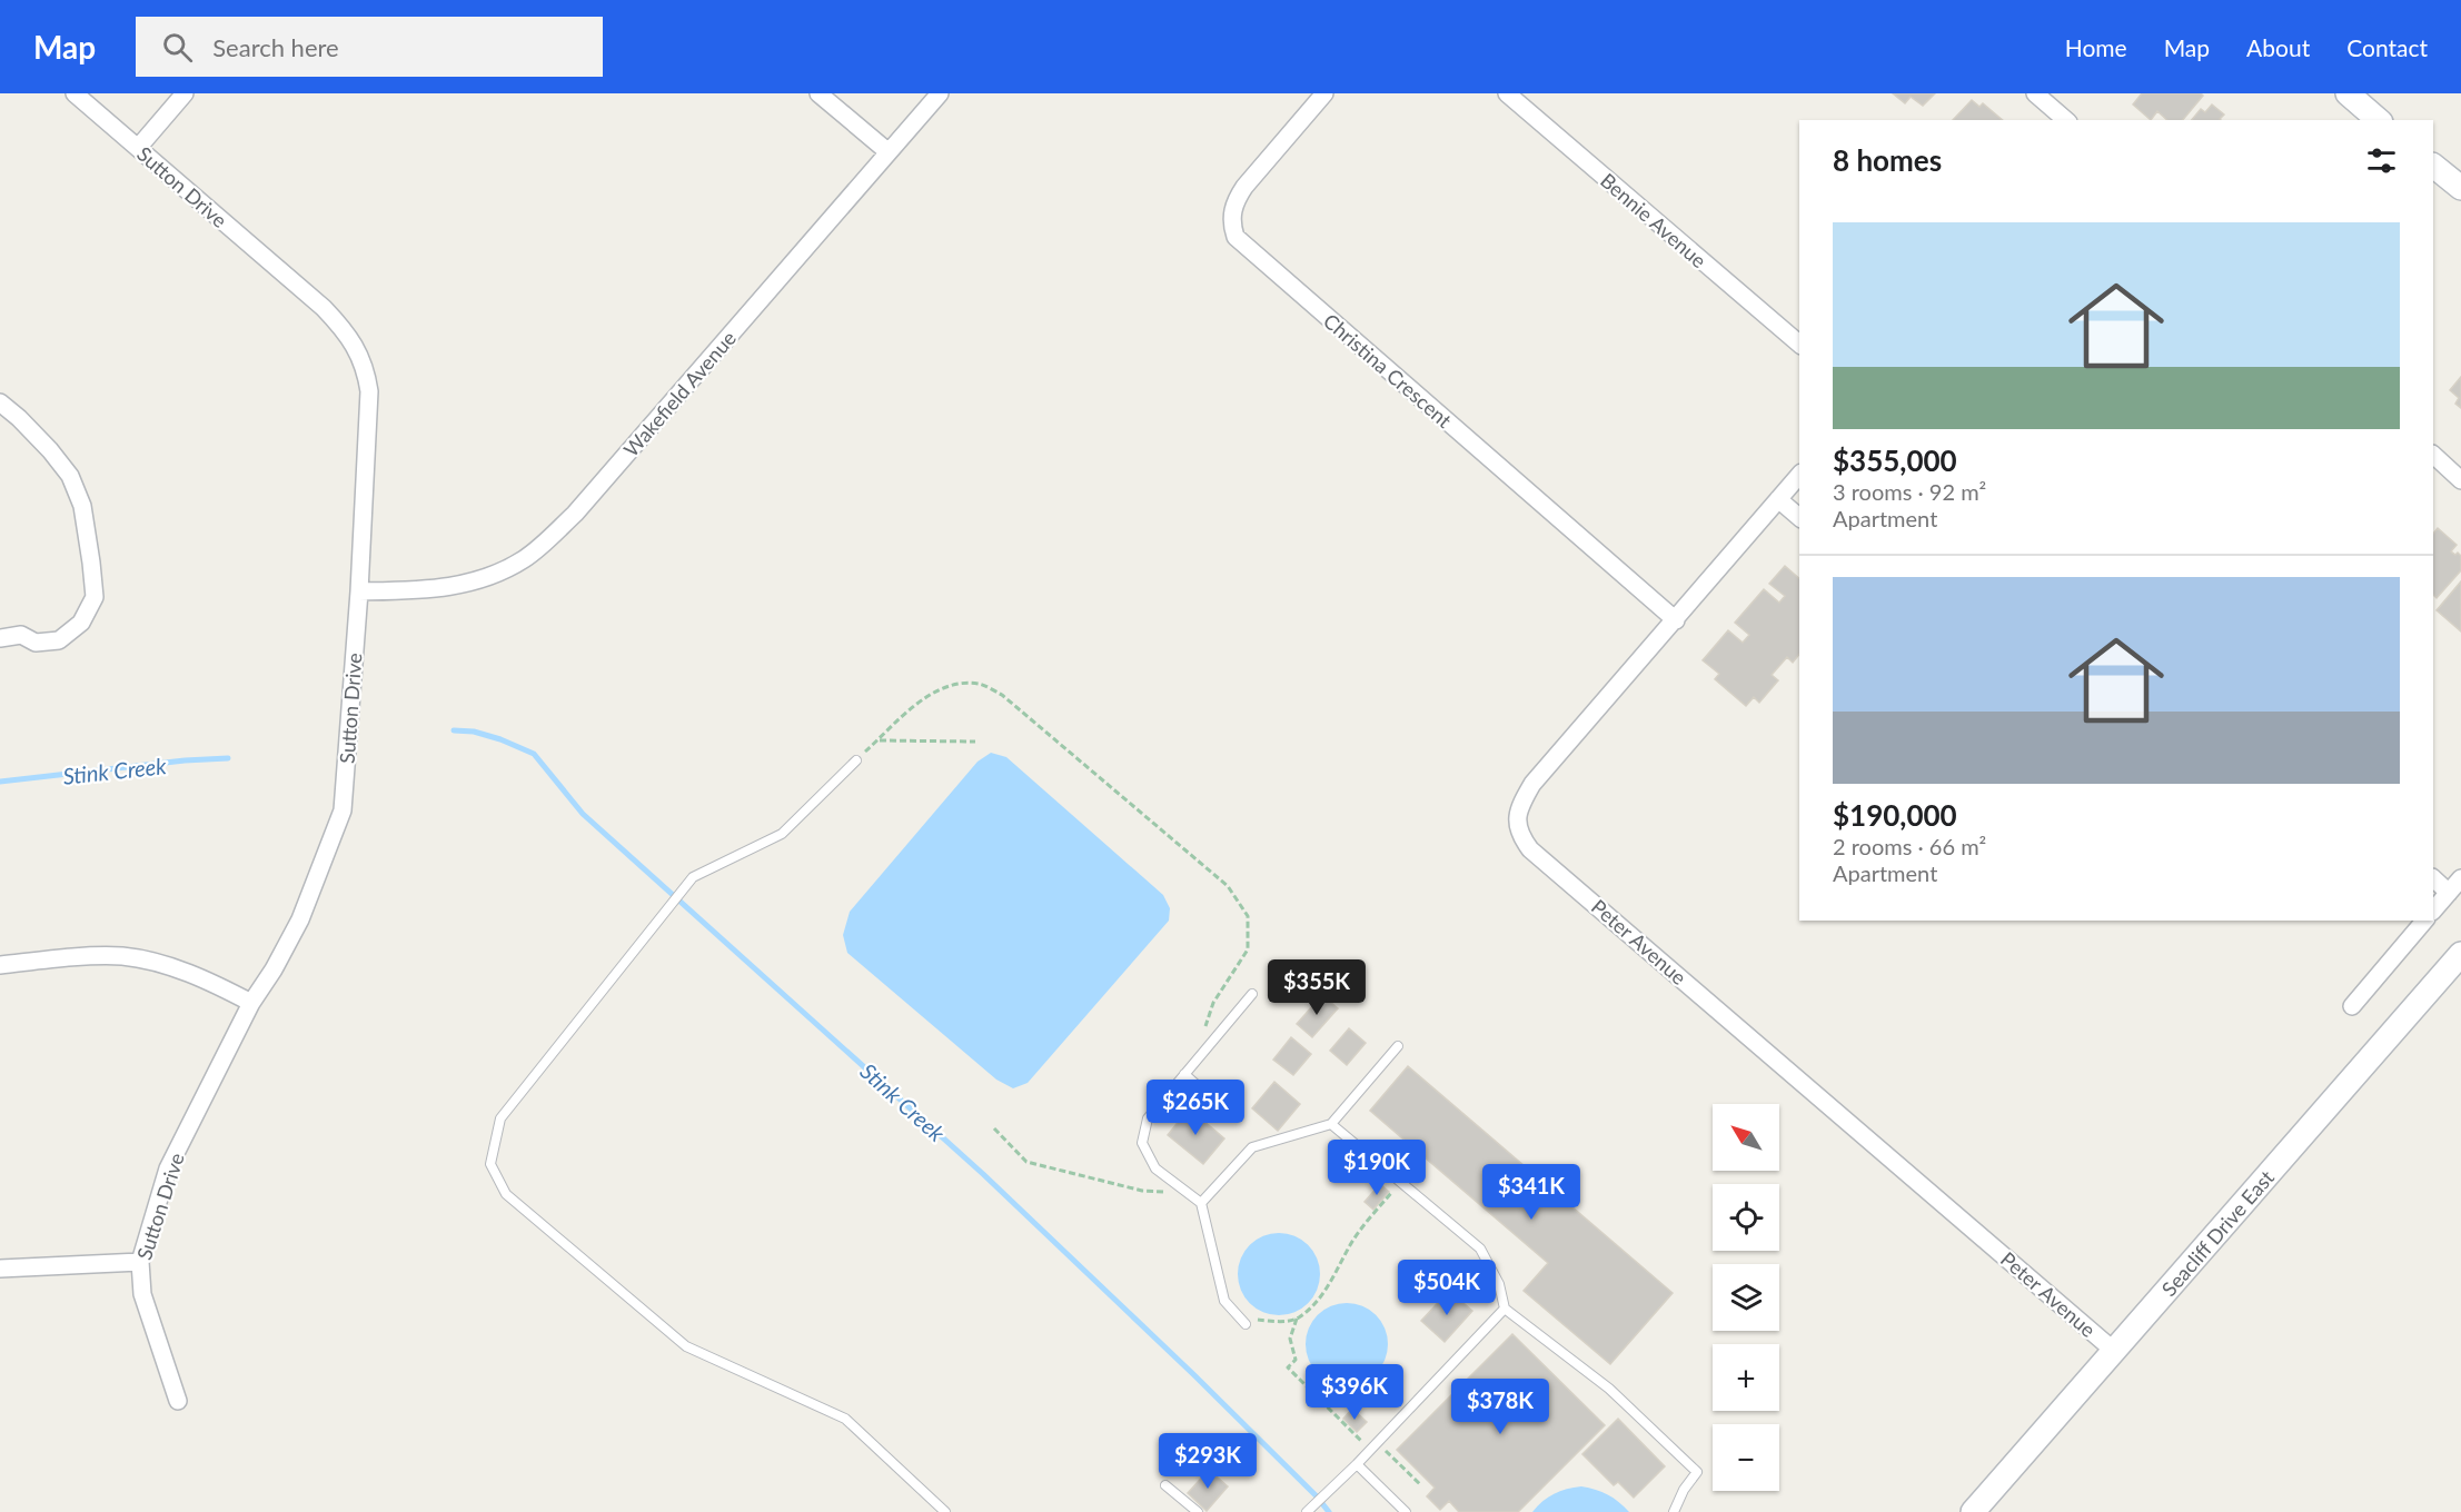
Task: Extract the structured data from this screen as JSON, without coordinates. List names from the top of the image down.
{
  "streets": {
    "main road": ["Seacliff Drive East"],
    "street": [
      "Sutton Drive",
      "Bennie Avenue",
      "Christina Crescent",
      "Wakefield Avenue",
      "Peter Avenue"
    ]
  },
  "crossings": [
    ["Sutton Drive", "Wakefield Avenue"],
    ["Christina Crescent", "Peter Avenue"],
    ["Peter Avenue", "Seacliff Drive East"]
  ],
  "water": ["Stink Creek"],
  "north": "top left",
  "page": {
    "header": "Map",
    "search": "Search here",
    "nav": [
      "Home",
      "Map",
      "About",
      "Contact"
    ],
    "heading": "8 homes",
    "list": [
      {
        "name": "$355,000",
        "note": "3 rooms · 92 m² · Apartment"
      },
      {
        "name": "$190,000",
        "note": "2 rooms · 66 m² · Apartment"
      }
    ],
    "price": [
      "$355K",
      "$265K",
      "$190K",
      "$341K",
      "$504K",
      "$396K",
      "$378K",
      "$293K"
    ],
    "map_buttons": ["+", "−"]
  }
}
